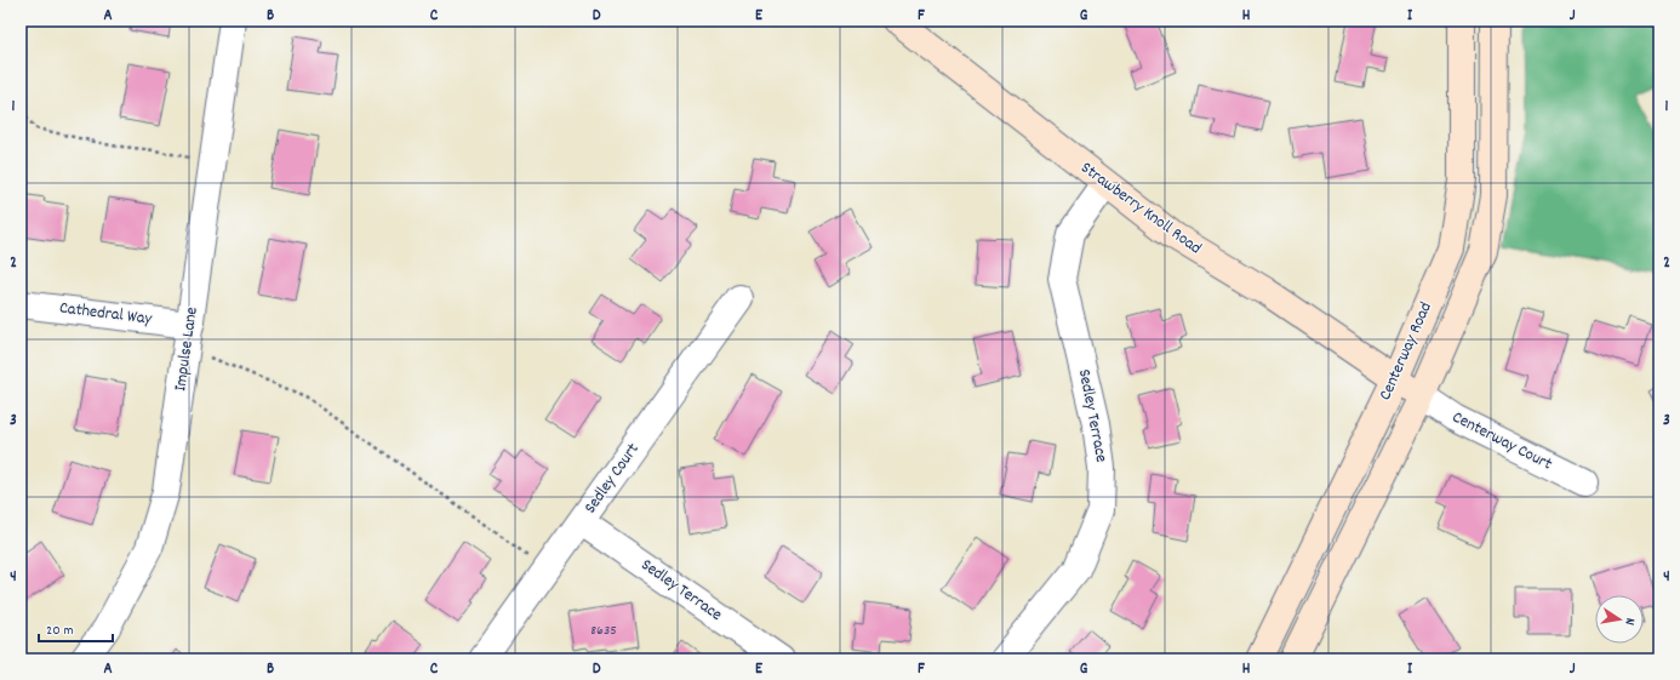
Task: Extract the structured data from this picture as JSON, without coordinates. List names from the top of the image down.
{
  "streets": {
    "street": [
      "Strawberry Knoll Road",
      "Cathedral Way",
      "Impulse Lane",
      "Centerway Road",
      "Sedley Terrace",
      "Centerway Court",
      "Sedley Court"
    ]
  },
  "crossings": [
    ["Strawberry Knoll Road", "Centerway Road"],
    ["Strawberry Knoll Road", "Sedley Terrace"],
    ["Strawberry Knoll Road", "Centerway Court"],
    ["Cathedral Way", "Impulse Lane"],
    ["Centerway Road", "Centerway Court"],
    ["Sedley Terrace", "Sedley Court"]
  ],
  "house_numbers": ["8635"],
  "scale_bar": "20 m",
  "north": "right",
  "grid": {
    "columns": [
      "A",
      "B",
      "C",
      "D",
      "E",
      "F",
      "G",
      "H",
      "I",
      "J"
    ],
    "rows": [
      "1",
      "2",
      "3",
      "4"
    ]
  }
}
